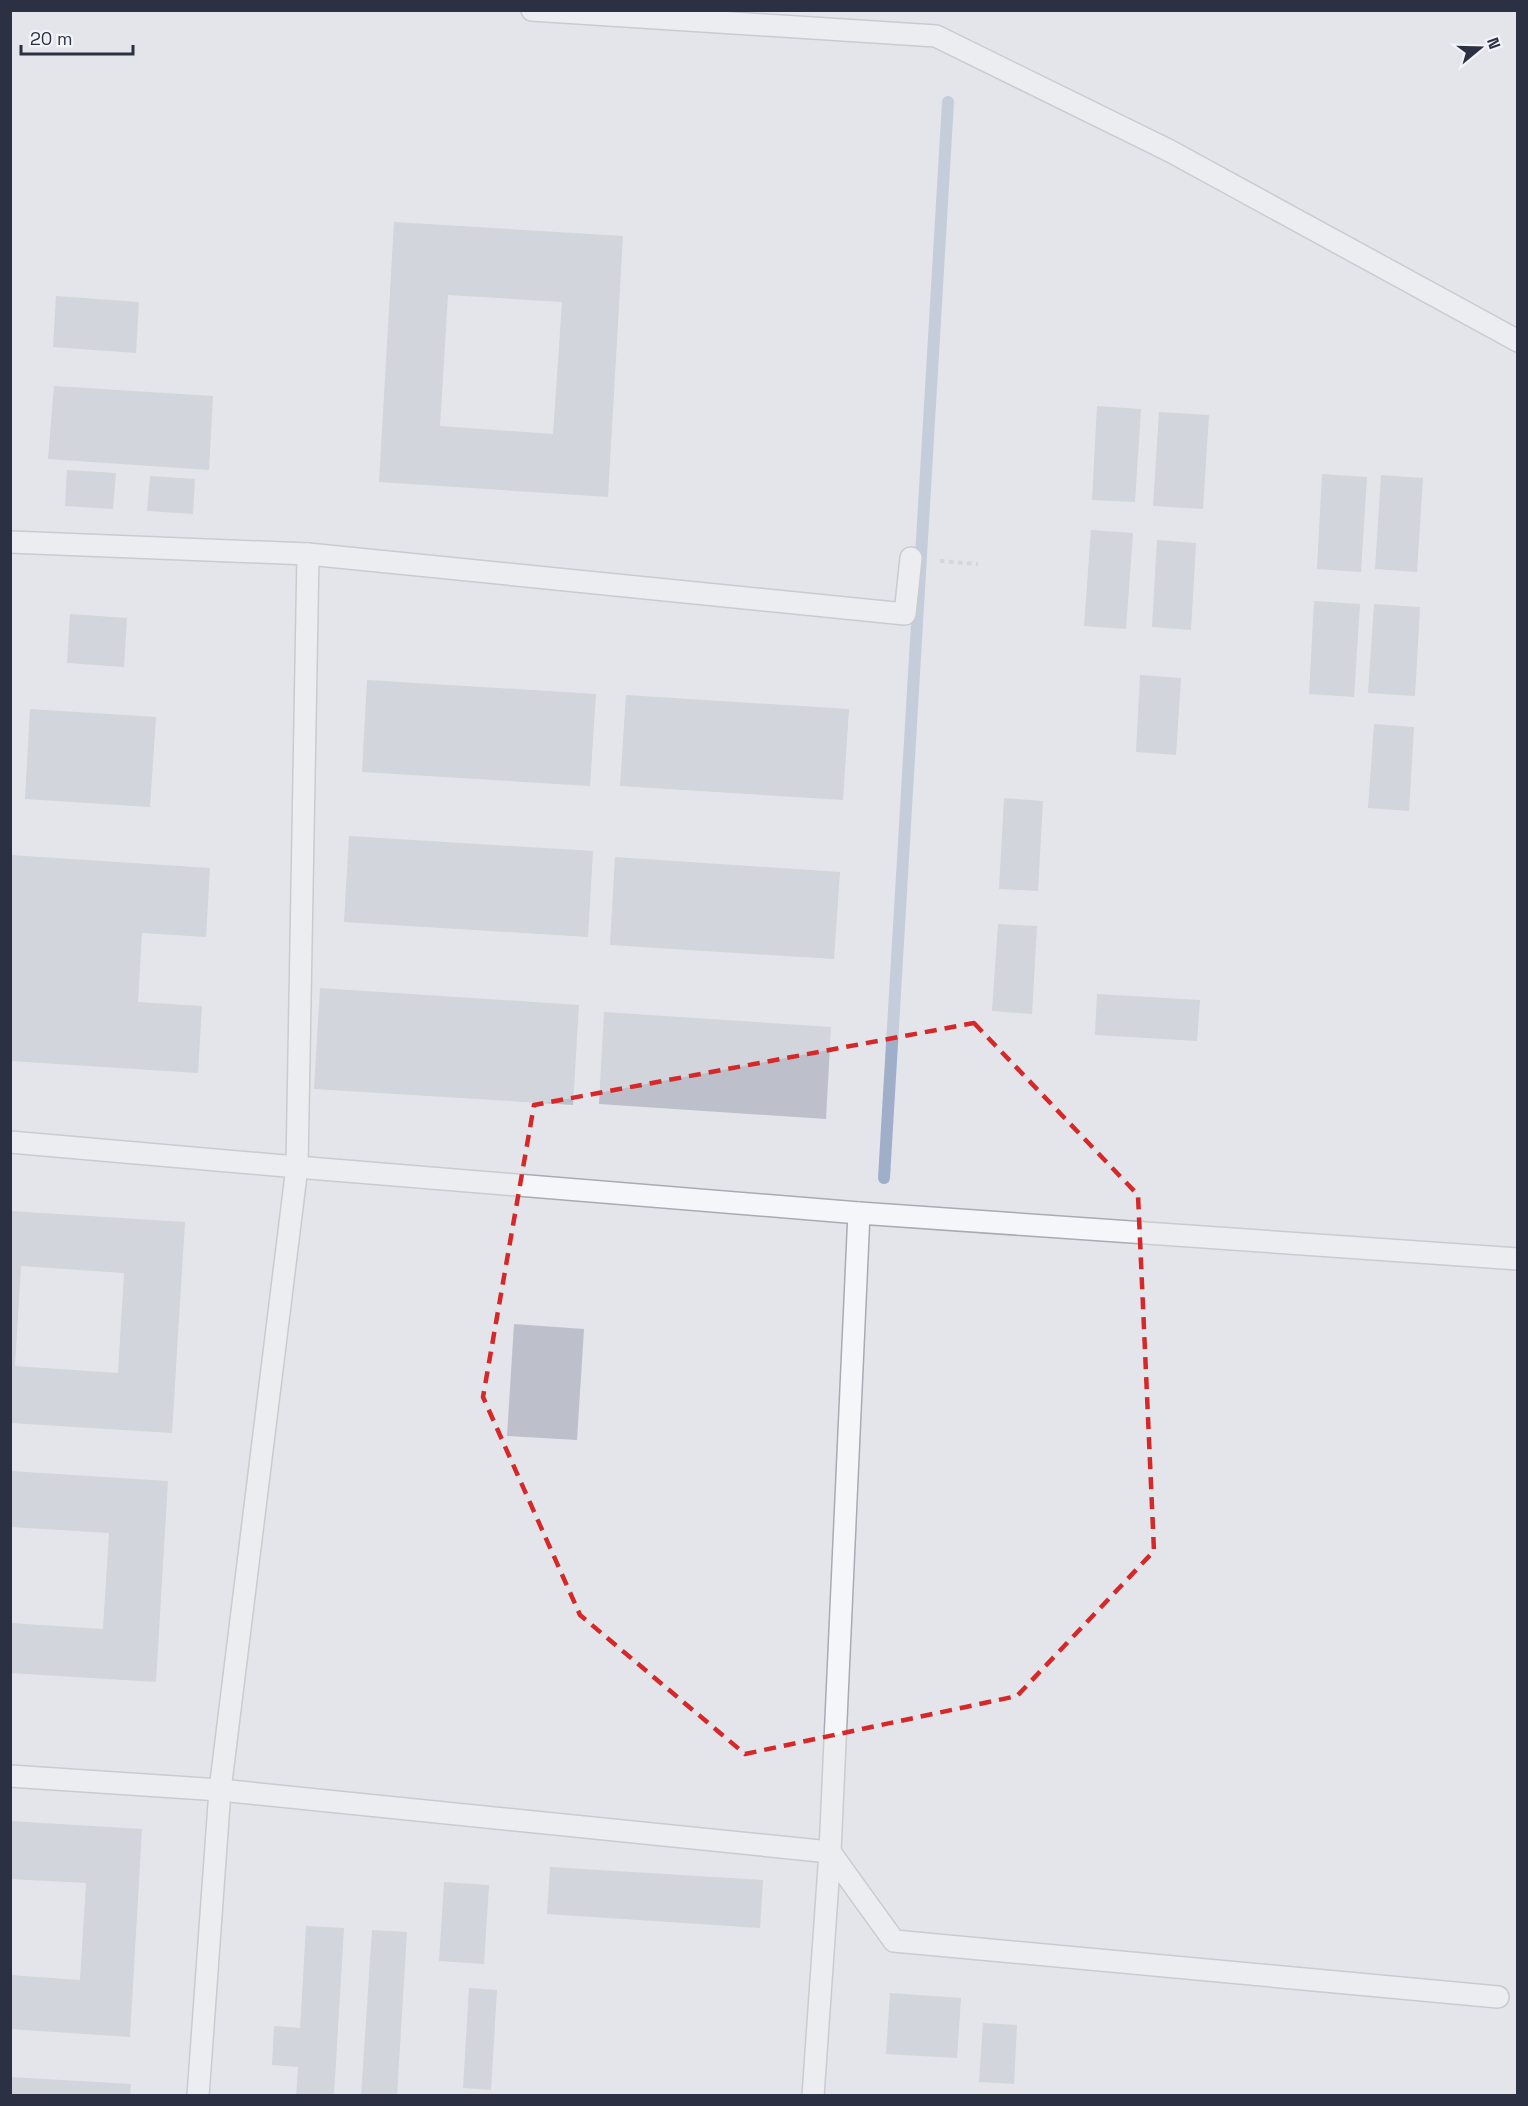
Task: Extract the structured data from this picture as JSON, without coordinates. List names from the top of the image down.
{
  "scale_bar": "20 m",
  "north": "right"
}
